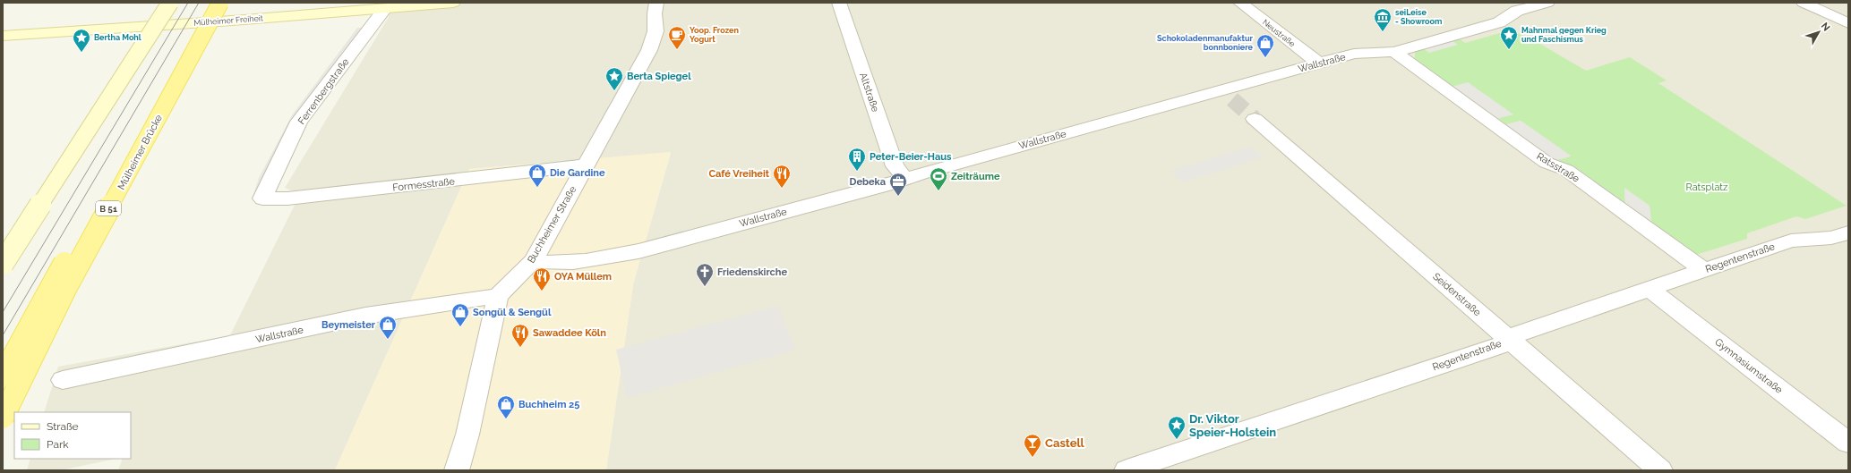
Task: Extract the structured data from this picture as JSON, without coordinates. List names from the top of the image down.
{
  "streets": {
    "main road": ["Mülheimer Brücke", "B 51"],
    "street": [
      "Mülheimer Freiheit",
      "Neustraße",
      "Wallstraße",
      "Ferrenbergstraße",
      "Altstraße",
      "Ratsstraße",
      "Formesstraße",
      "Buchheimer Straße",
      "Regentenstraße",
      "Seidenstraße",
      "Gymnasiumstraße"
    ]
  },
  "crossings": [
    ["Mülheimer Freiheit", "Ferrenbergstraße"],
    ["Neustraße", "Wallstraße"],
    ["Wallstraße", "Altstraße"],
    ["Wallstraße", "Ratsstraße"],
    ["Wallstraße", "Buchheimer Straße"],
    ["Ferrenbergstraße", "Formesstraße"],
    ["Ratsstraße", "Regentenstraße"],
    ["Formesstraße", "Buchheimer Straße"],
    ["Regentenstraße", "Seidenstraße"],
    ["Regentenstraße", "Gymnasiumstraße"]
  ],
  "parks": ["Ratsplatz"],
  "places": {
    "museum": ["seiLeise - Showroom"],
    "cafe": ["Yoop. Frozen Yogurt"],
    "place": [
      "Mahnmal gegen Krieg und Faschismus",
      "Bertha Mohl",
      "Berta Spiegel",
      "Dr. Viktor Speier-Holstein"
    ],
    "shop": [
      "Schokoladenmanufaktur bonnboniere",
      "Die Gardine",
      "Songül & Sengül",
      "Beymeister",
      "Buchheim 25"
    ],
    "building": ["Peter-Beier-Haus"],
    "restaurant": ["Café Vreiheit", "OYA Müllem", "Sawaddee Köln"],
    "sports": ["Zeiträume"],
    "office": ["Debeka"],
    "church": ["Friedenskirche"],
    "bar": ["Castell"]
  },
  "legend": ["Straße", "Park"],
  "north": "top right"
}
